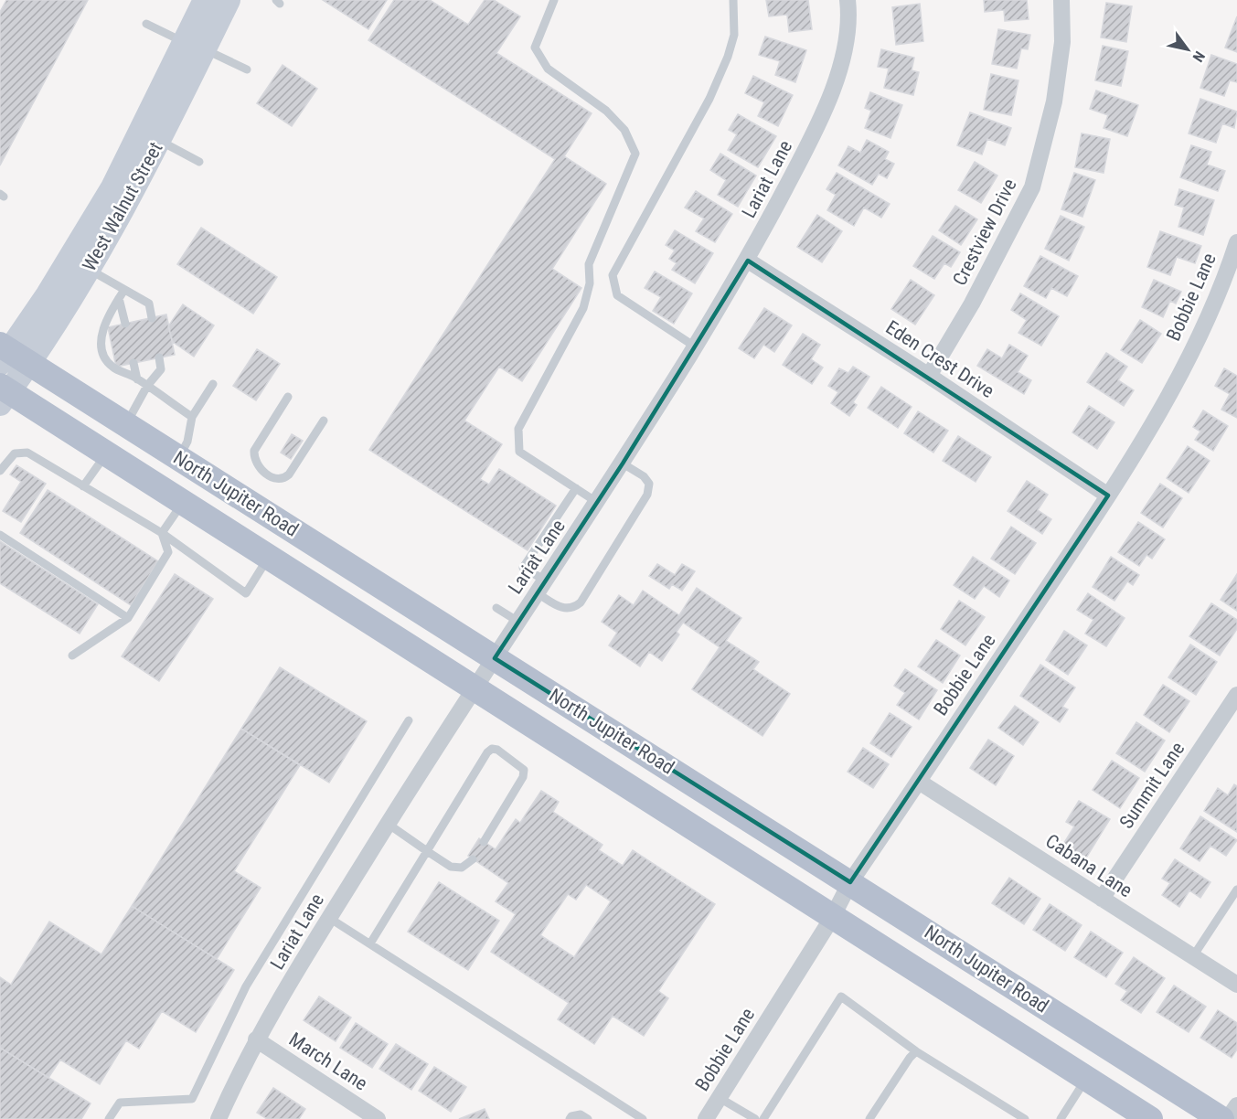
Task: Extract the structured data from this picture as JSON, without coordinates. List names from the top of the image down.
{
  "streets": {
    "main road": ["West Walnut Street", "North Jupiter Road"],
    "street": [
      "Lariat Lane",
      "Crestview Drive",
      "Bobbie Lane",
      "Eden Crest Drive",
      "Summit Lane",
      "Cabana Lane",
      "March Lane"
    ]
  },
  "crossings": [
    ["Lariat Lane", "Eden Crest Drive"],
    ["Lariat Lane", "North Jupiter Road"],
    ["Lariat Lane", "March Lane"],
    ["West Walnut Street", "North Jupiter Road"],
    ["Crestview Drive", "Eden Crest Drive"],
    ["Bobbie Lane", "Eden Crest Drive"],
    ["Bobbie Lane", "North Jupiter Road"],
    ["Bobbie Lane", "Cabana Lane"],
    ["Summit Lane", "Cabana Lane"]
  ],
  "north": "bottom right"
}
